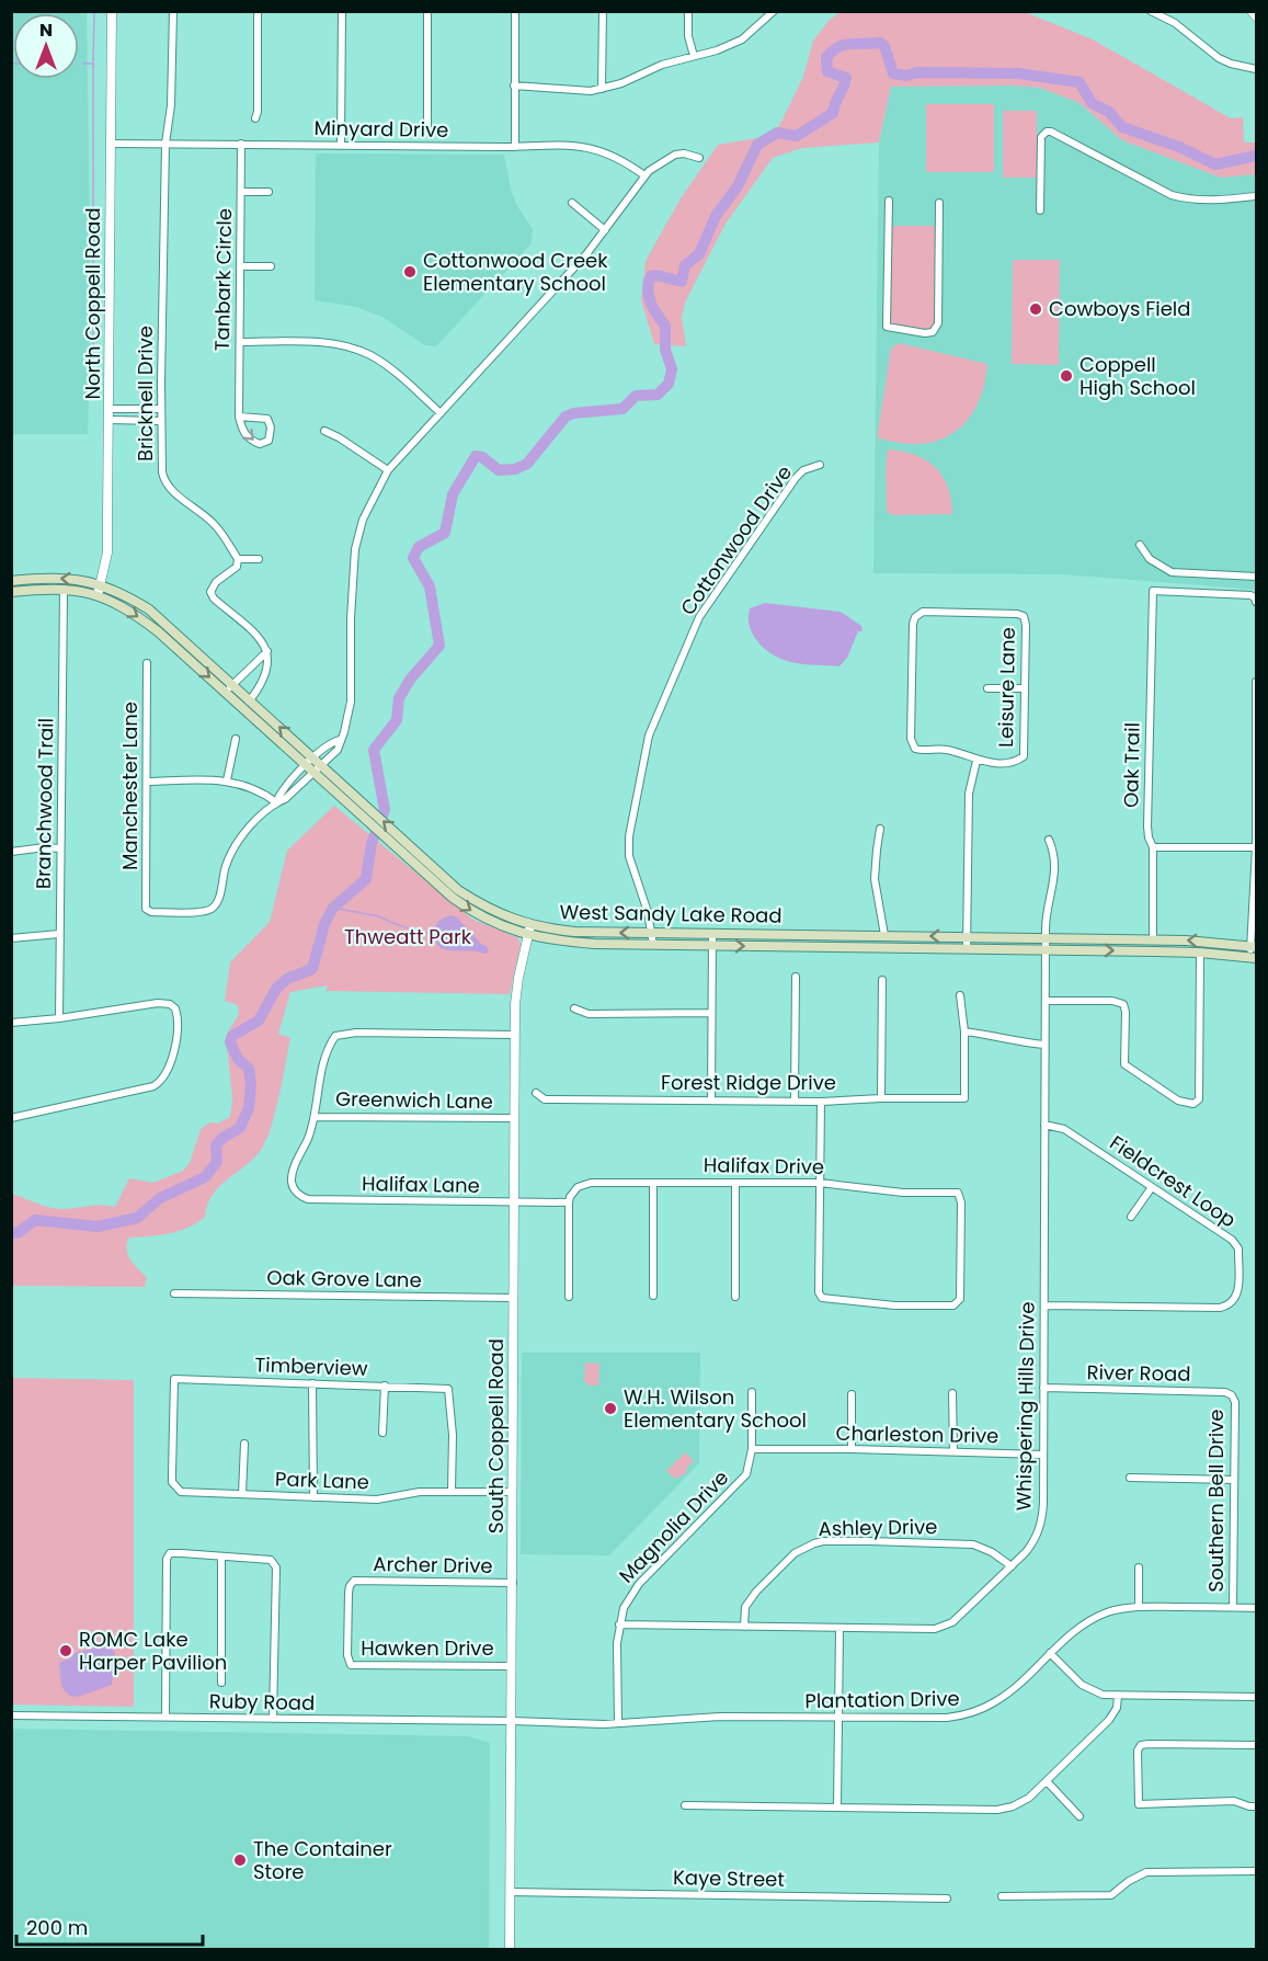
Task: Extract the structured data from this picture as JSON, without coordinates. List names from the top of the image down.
{
  "streets": {
    "main road": ["West Sandy Lake Road"],
    "street": [
      "Minyard Drive",
      "Tanbark Circle",
      "North Coppell Road",
      "Bricknell Drive",
      "Cottonwood Drive",
      "Leisure Lane",
      "Oak Trail",
      "Manchester Lane",
      "Branchwood Trail",
      "Forest Ridge Drive",
      "Greenwich Lane",
      "Halifax Drive",
      "Fieldcrest Loop",
      "Halifax Lane",
      "Oak Grove Lane",
      "Timberview",
      "River Road",
      "Whispering Hills Drive",
      "Charleston Drive",
      "South Coppell Road",
      "Park Lane",
      "Southern Bell Drive",
      "Magnolia Drive",
      "Ashley Drive",
      "Archer Drive",
      "Hawken Drive",
      "Plantation Drive",
      "Ruby Road",
      "Kaye Street"
    ]
  },
  "crossings": [
    ["Minyard Drive", "Tanbark Circle"],
    ["Minyard Drive", "North Coppell Road"],
    ["Minyard Drive", "Bricknell Drive"],
    ["North Coppell Road", "West Sandy Lake Road"],
    ["Cottonwood Drive", "West Sandy Lake Road"],
    ["Oak Trail", "West Sandy Lake Road"],
    ["Branchwood Trail", "West Sandy Lake Road"],
    ["West Sandy Lake Road", "Whispering Hills Drive"],
    ["West Sandy Lake Road", "South Coppell Road"],
    ["Greenwich Lane", "Halifax Lane"],
    ["Greenwich Lane", "South Coppell Road"],
    ["Halifax Drive", "Halifax Lane"],
    ["Fieldcrest Loop", "Whispering Hills Drive"],
    ["Halifax Lane", "South Coppell Road"],
    ["Oak Grove Lane", "South Coppell Road"],
    ["Timberview", "Park Lane"],
    ["River Road", "Whispering Hills Drive"],
    ["River Road", "Southern Bell Drive"],
    ["Whispering Hills Drive", "Charleston Drive"],
    ["Whispering Hills Drive", "Magnolia Drive"],
    ["Whispering Hills Drive", "Ashley Drive"],
    ["Charleston Drive", "Magnolia Drive"],
    ["South Coppell Road", "Park Lane"],
    ["South Coppell Road", "Archer Drive"],
    ["South Coppell Road", "Hawken Drive"],
    ["South Coppell Road", "Plantation Drive"],
    ["South Coppell Road", "Ruby Road"],
    ["South Coppell Road", "Kaye Street"],
    ["Southern Bell Drive", "Plantation Drive"],
    ["Magnolia Drive", "Plantation Drive"],
    ["Archer Drive", "Hawken Drive"],
    ["Plantation Drive", "Ruby Road"]
  ],
  "parks": ["Thweatt Park"],
  "places": [
    "Cottonwood Creek Elementary School",
    "Cowboys Field",
    "Coppell High School",
    "W.H. Wilson Elementary School",
    "ROMC Lake Harper Pavilion",
    "The Container Store"
  ],
  "scale_bar": "200 m",
  "north": "top"
}
